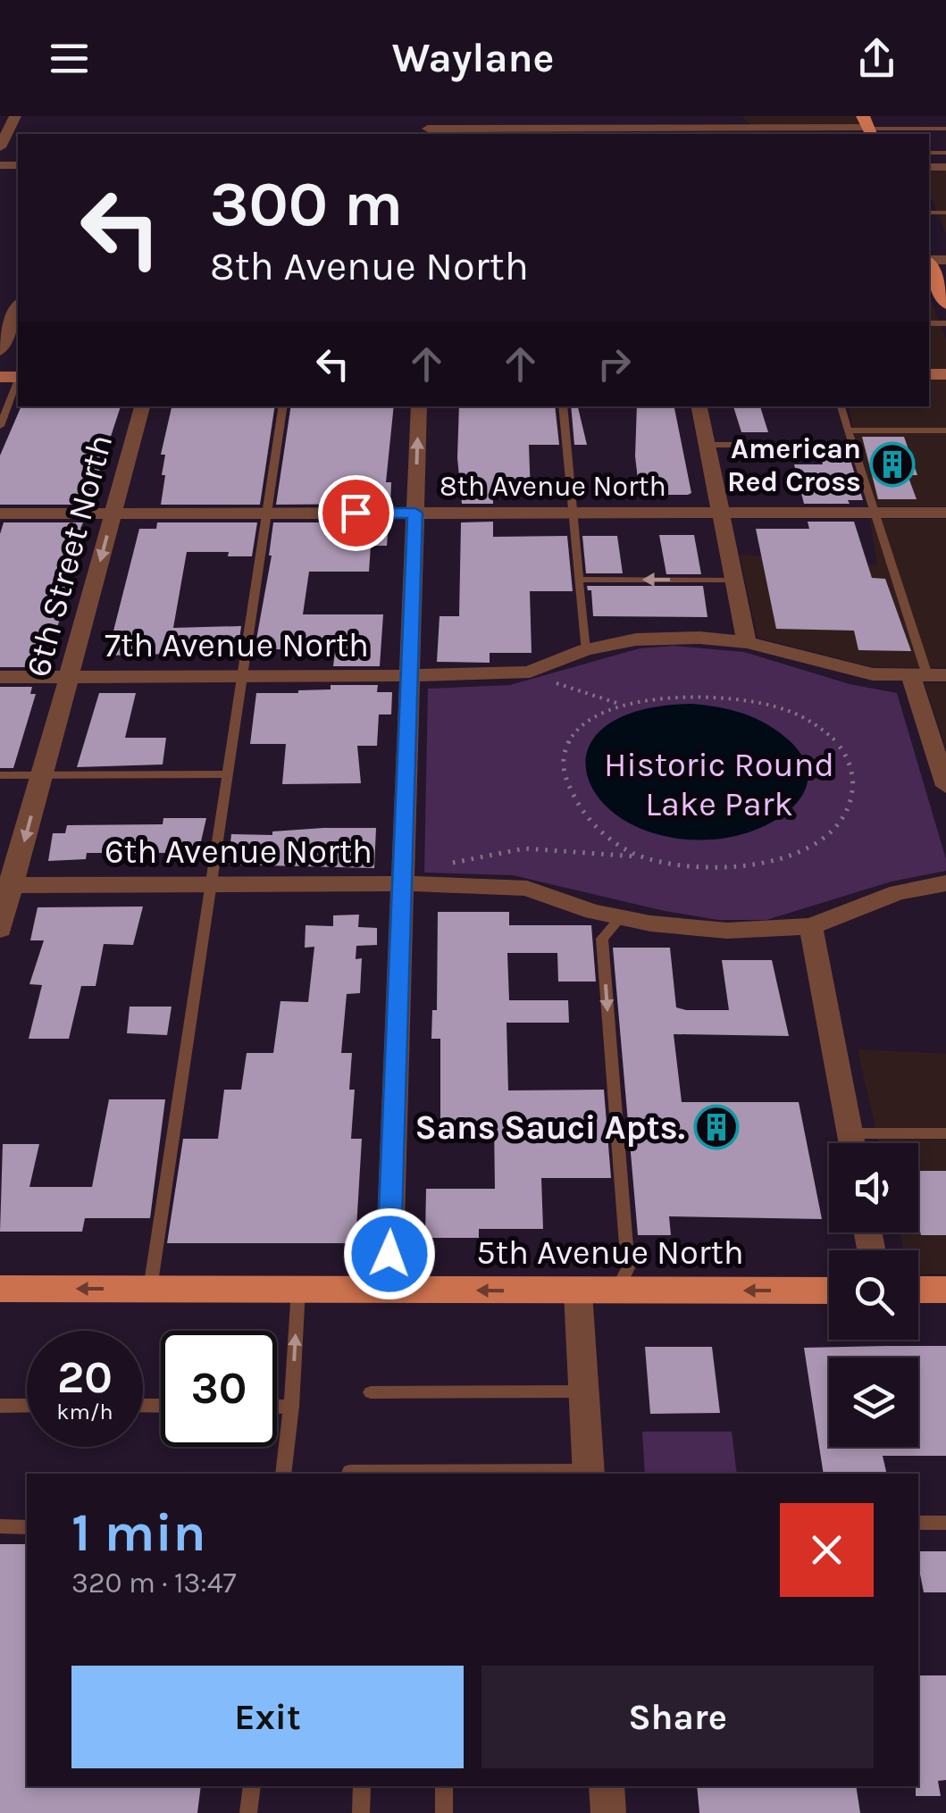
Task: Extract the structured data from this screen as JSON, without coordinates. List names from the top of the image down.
{
  "streets": {
    "main road": ["5th Avenue North"],
    "street": [
      "8th Avenue North",
      "6th Street North",
      "7th Avenue North",
      "6th Avenue North"
    ]
  },
  "crossings": [
    ["8th Avenue North", "6th Street North"],
    ["6th Street North", "7th Avenue North"],
    ["6th Street North", "6th Avenue North"]
  ],
  "one_way": ["6th Street North", "5th Avenue North"],
  "parks": ["Historic Round Lake Park"],
  "places": {
    "building": ["American Red Cross", "Sans Sauci Apts."]
  },
  "page": {
    "header": "Waylane",
    "turn": ["300 m", "8th Avenue North"],
    "speed": "20 km/h",
    "limit": "30",
    "heading": ["1 min", "320 m · 13:47"],
    "buttons": ["Exit", "Share"]
  }
}
